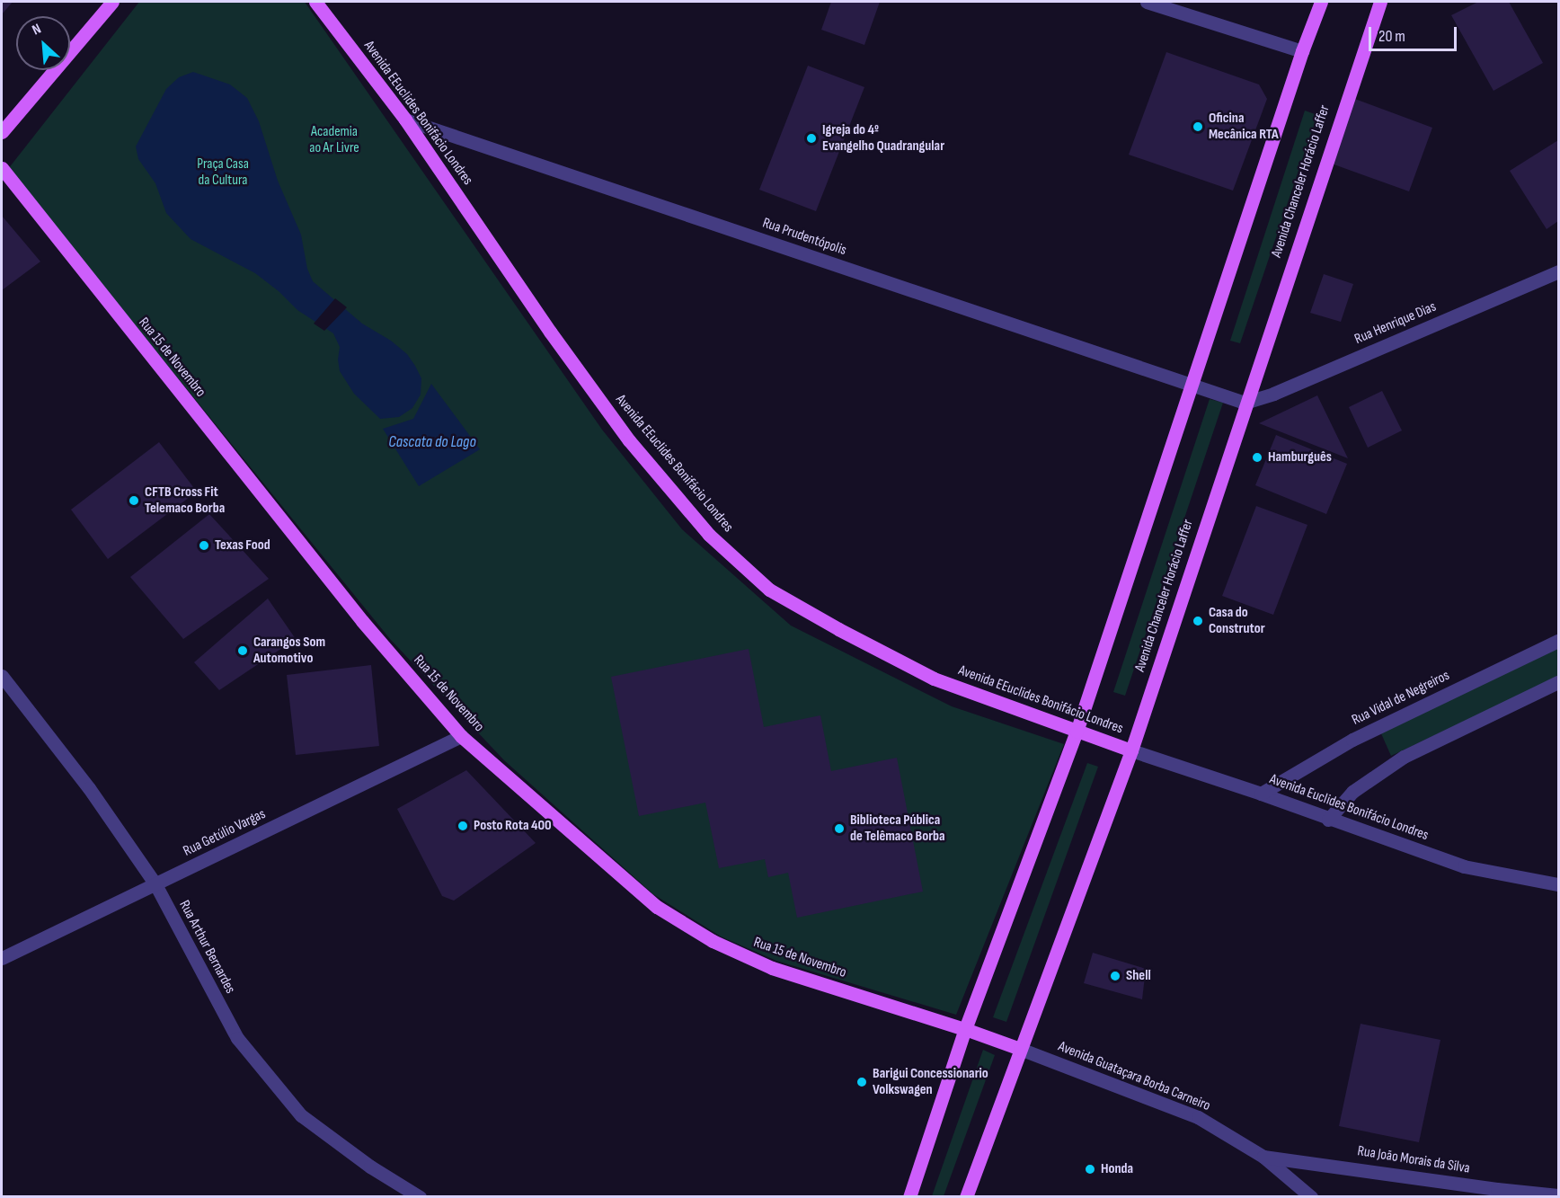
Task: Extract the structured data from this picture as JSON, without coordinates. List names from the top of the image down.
{
  "streets": {
    "main road": ["Avenida EEuclides Bonifácio Londres", "Avenida Chanceler Horácio Laffer", "Rua 15 de Novembro"],
    "street": [
      "Rua Prudentópolis",
      "Rua Henrique Dias",
      "Rua Vidal de Negreiros",
      "Avenida Euclides Bonifácio Londres",
      "Rua Getúlio Vargas",
      "Rua Arthur Bernardes",
      "Avenida Guataçara Borba Carneiro",
      "Rua João Morais da Silva"
    ]
  },
  "crossings": [
    ["Avenida EEuclides Bonifácio Londres", "Avenida Chanceler Horácio Laffer"],
    ["Avenida EEuclides Bonifácio Londres", "Rua Prudentópolis"],
    ["Avenida EEuclides Bonifácio Londres", "Avenida Euclides Bonifácio Londres"],
    ["Avenida Chanceler Horácio Laffer", "Rua Prudentópolis"],
    ["Avenida Chanceler Horácio Laffer", "Rua Henrique Dias"],
    ["Avenida Chanceler Horácio Laffer", "Rua 15 de Novembro"],
    ["Avenida Chanceler Horácio Laffer", "Avenida Euclides Bonifácio Londres"],
    ["Avenida Chanceler Horácio Laffer", "Avenida Guataçara Borba Carneiro"],
    ["Rua Prudentópolis", "Rua Henrique Dias"],
    ["Rua 15 de Novembro", "Rua Getúlio Vargas"],
    ["Rua 15 de Novembro", "Avenida Guataçara Borba Carneiro"],
    ["Rua Vidal de Negreiros", "Avenida Euclides Bonifácio Londres"],
    ["Rua Getúlio Vargas", "Rua Arthur Bernardes"],
    ["Avenida Guataçara Borba Carneiro", "Rua João Morais da Silva"]
  ],
  "water": ["Cascata do Lago"],
  "parks": ["Academia ao Ar Livre", "Praça Casa da Cultura"],
  "places": [
    "Oficina Mecânica RTA",
    "Igreja do 4º Evangelho Quadrangular",
    "Hamburguês",
    "CFTB Cross Fit Telemaco Borba",
    "Texas Food",
    "Casa do Construtor",
    "Carangos Som Automotivo",
    "Posto Rota 400",
    "Biblioteca Pública de Telêmaco Borba",
    "Shell",
    "Barigui Concessionario Volkswagen",
    "Honda"
  ],
  "scale_bar": "20 m",
  "north": "top left"
}
